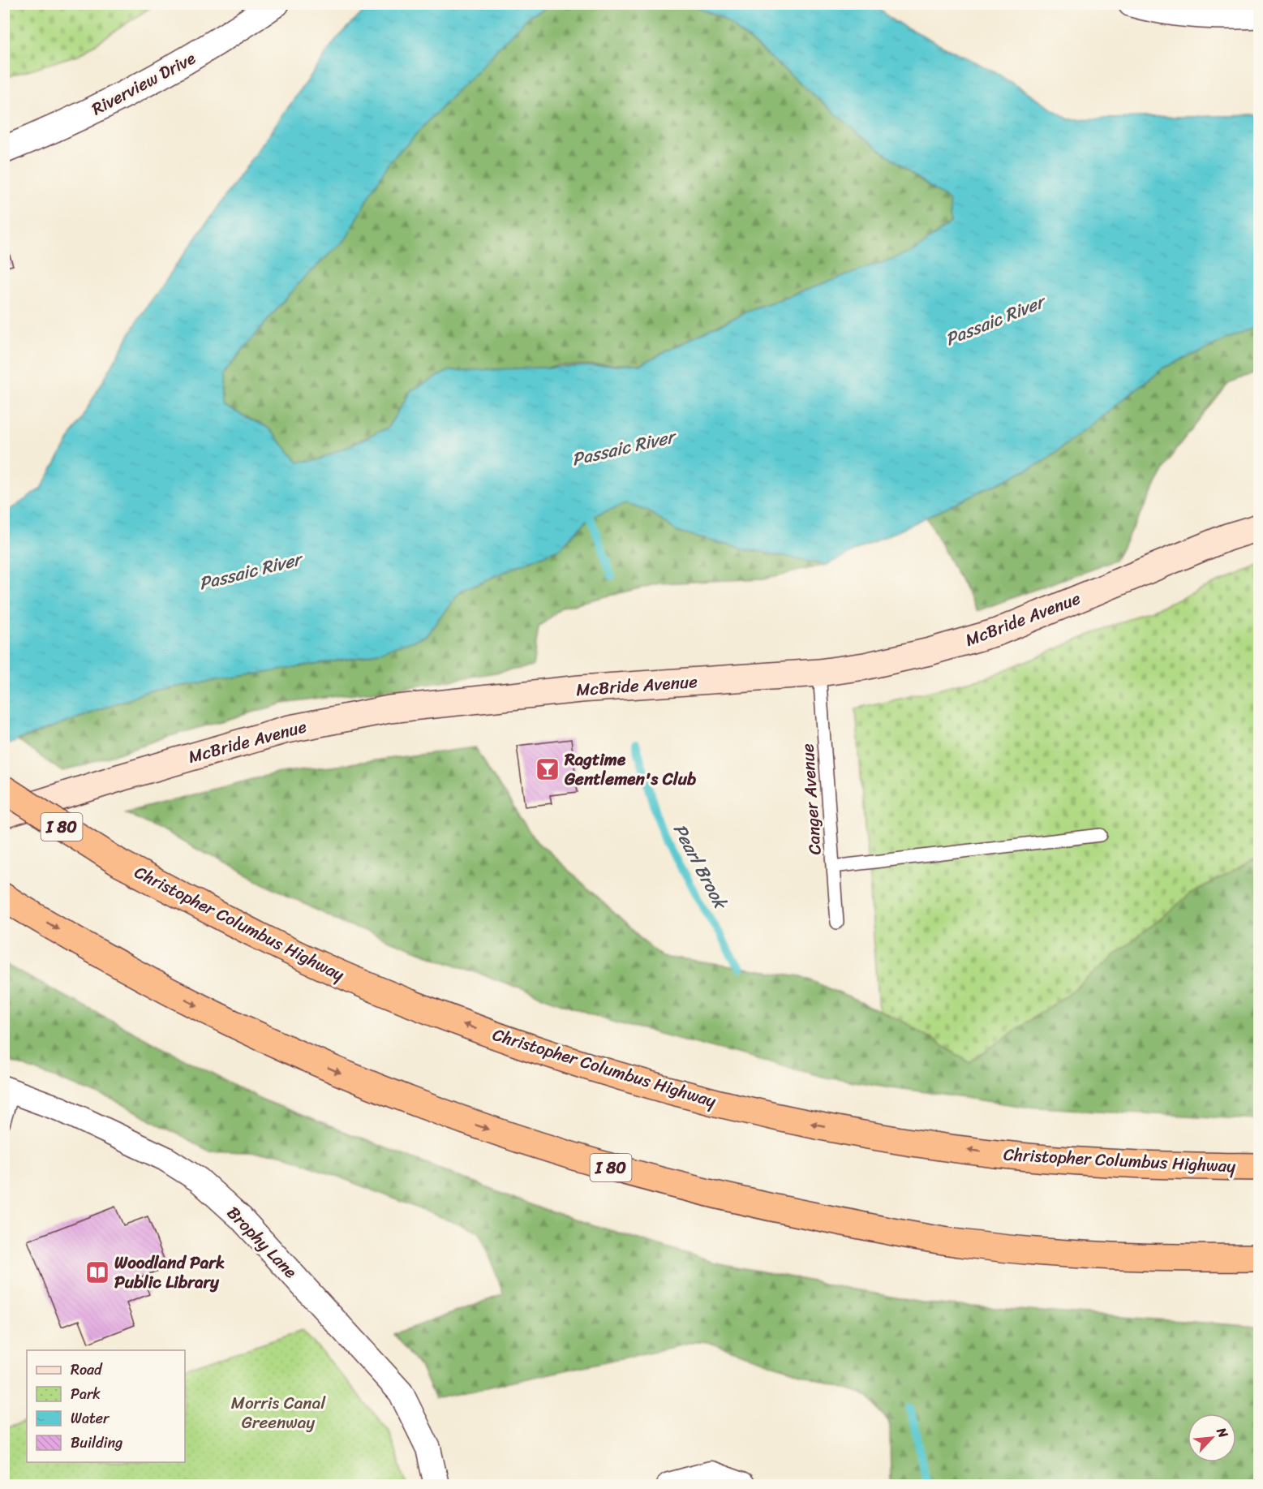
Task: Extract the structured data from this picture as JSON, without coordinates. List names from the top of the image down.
{
  "streets": {
    "highway": ["I 80", "Christopher Columbus Highway"],
    "main road": ["McBride Avenue"],
    "street": ["Riverview Drive", "Brophy Lane"],
    "lane": ["Canger Avenue"]
  },
  "crossings": [
    ["McBride Avenue", "Canger Avenue"]
  ],
  "water": ["Passaic River", "Pearl Brook"],
  "parks": ["Morris Canal Greenway"],
  "places": {
    "bar": ["Ragtime Gentlemen's Club"],
    "library": ["Woodland Park Public Library"]
  },
  "legend": [
    "Road",
    "Park",
    "Water",
    "Building"
  ],
  "north": "top right"
}
